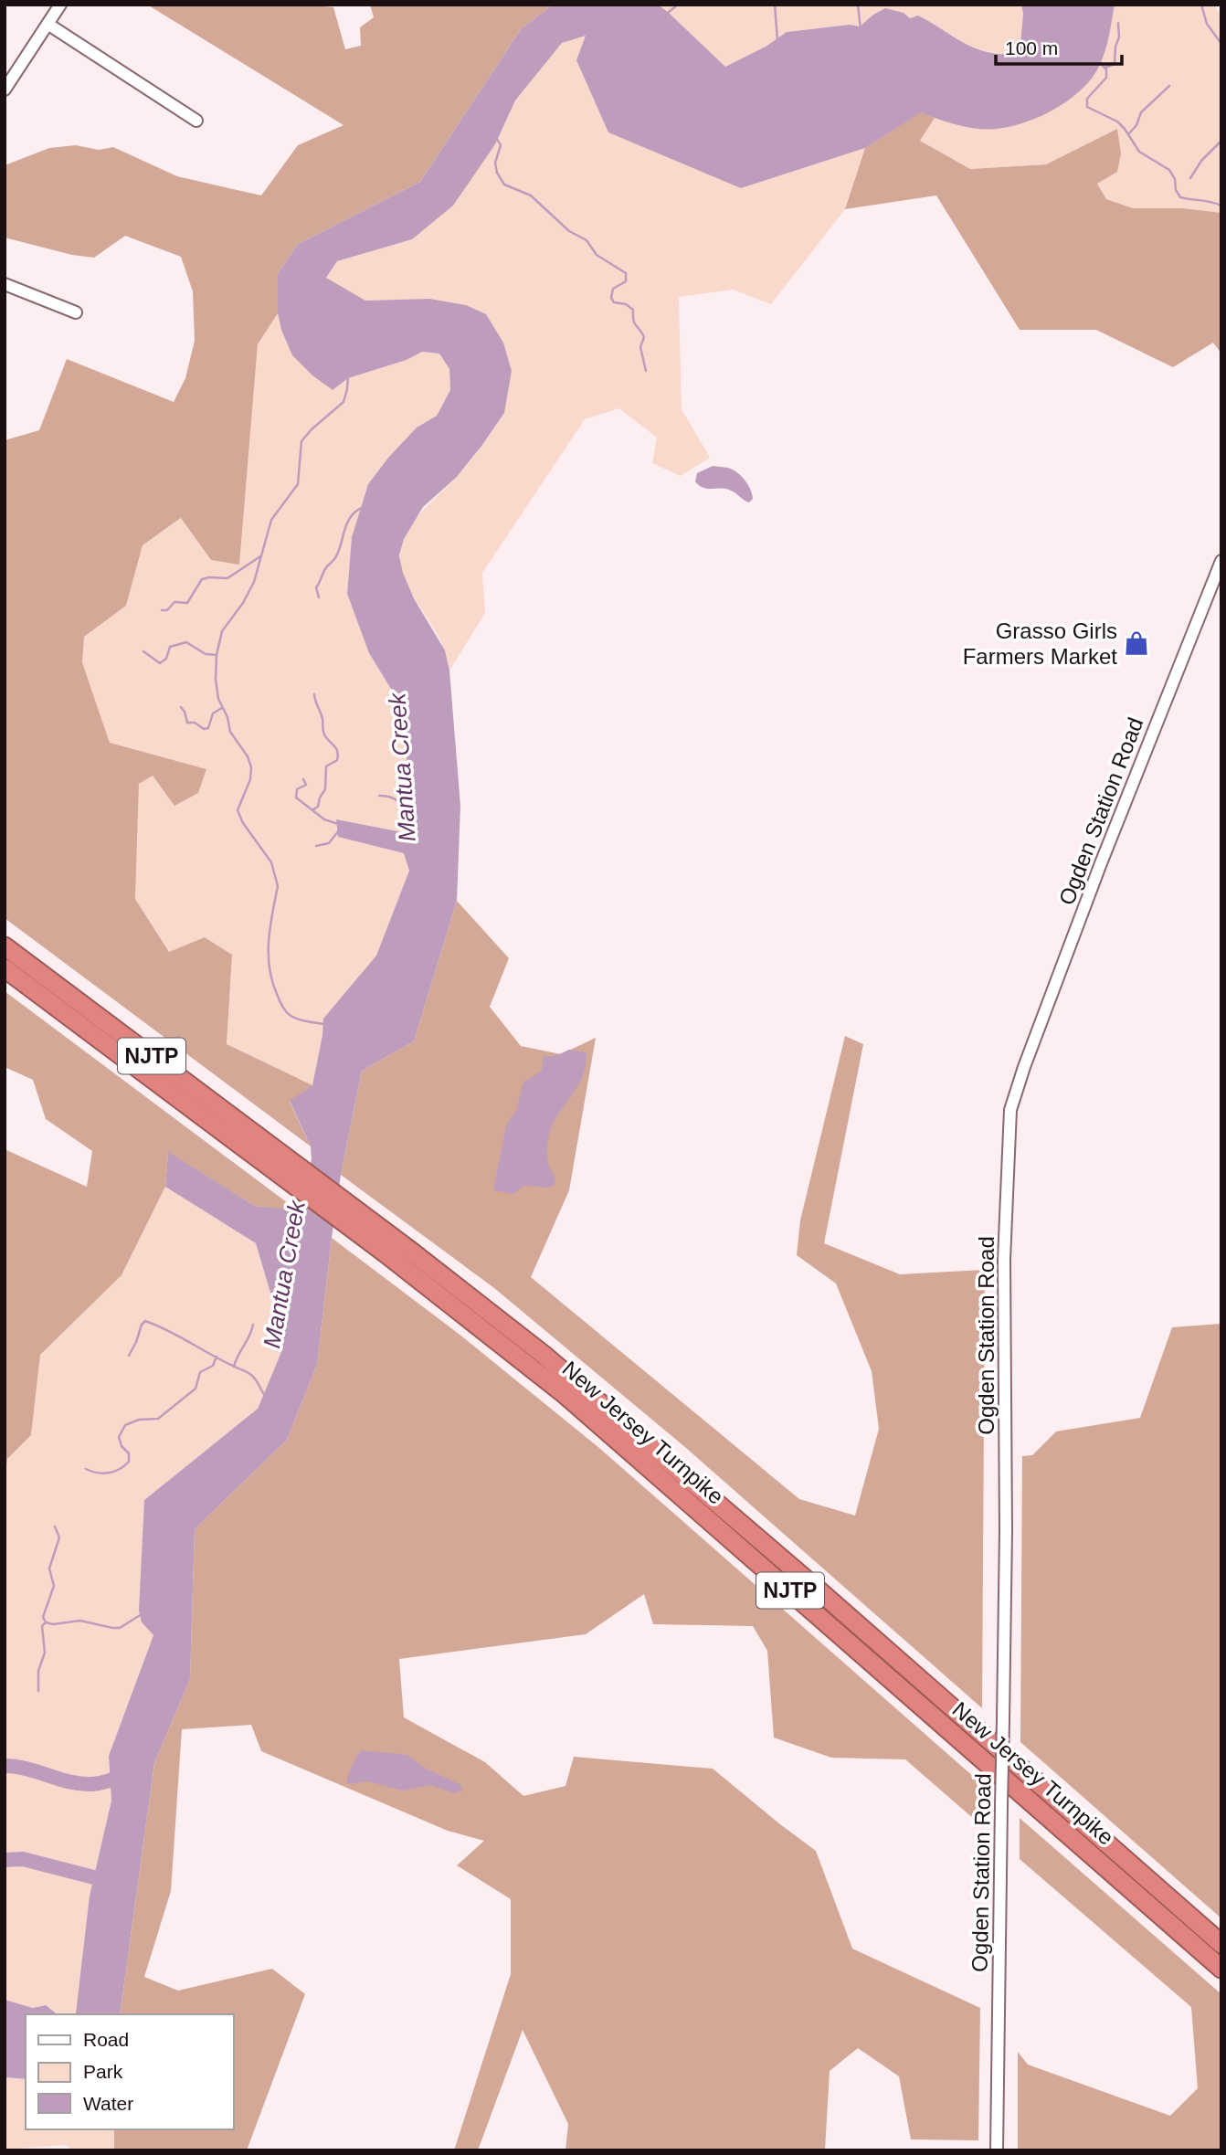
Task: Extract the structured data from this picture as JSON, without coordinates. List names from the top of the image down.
{
  "streets": {
    "highway": ["NJTP", "New Jersey Turnpike"],
    "street": ["Ogden Station Road"]
  },
  "water": ["Mantua Creek"],
  "places": {
    "shop": ["Grasso Girls Farmers Market"]
  },
  "legend": ["Road", "Park", "Water"],
  "scale_bar": "100 m"
}
